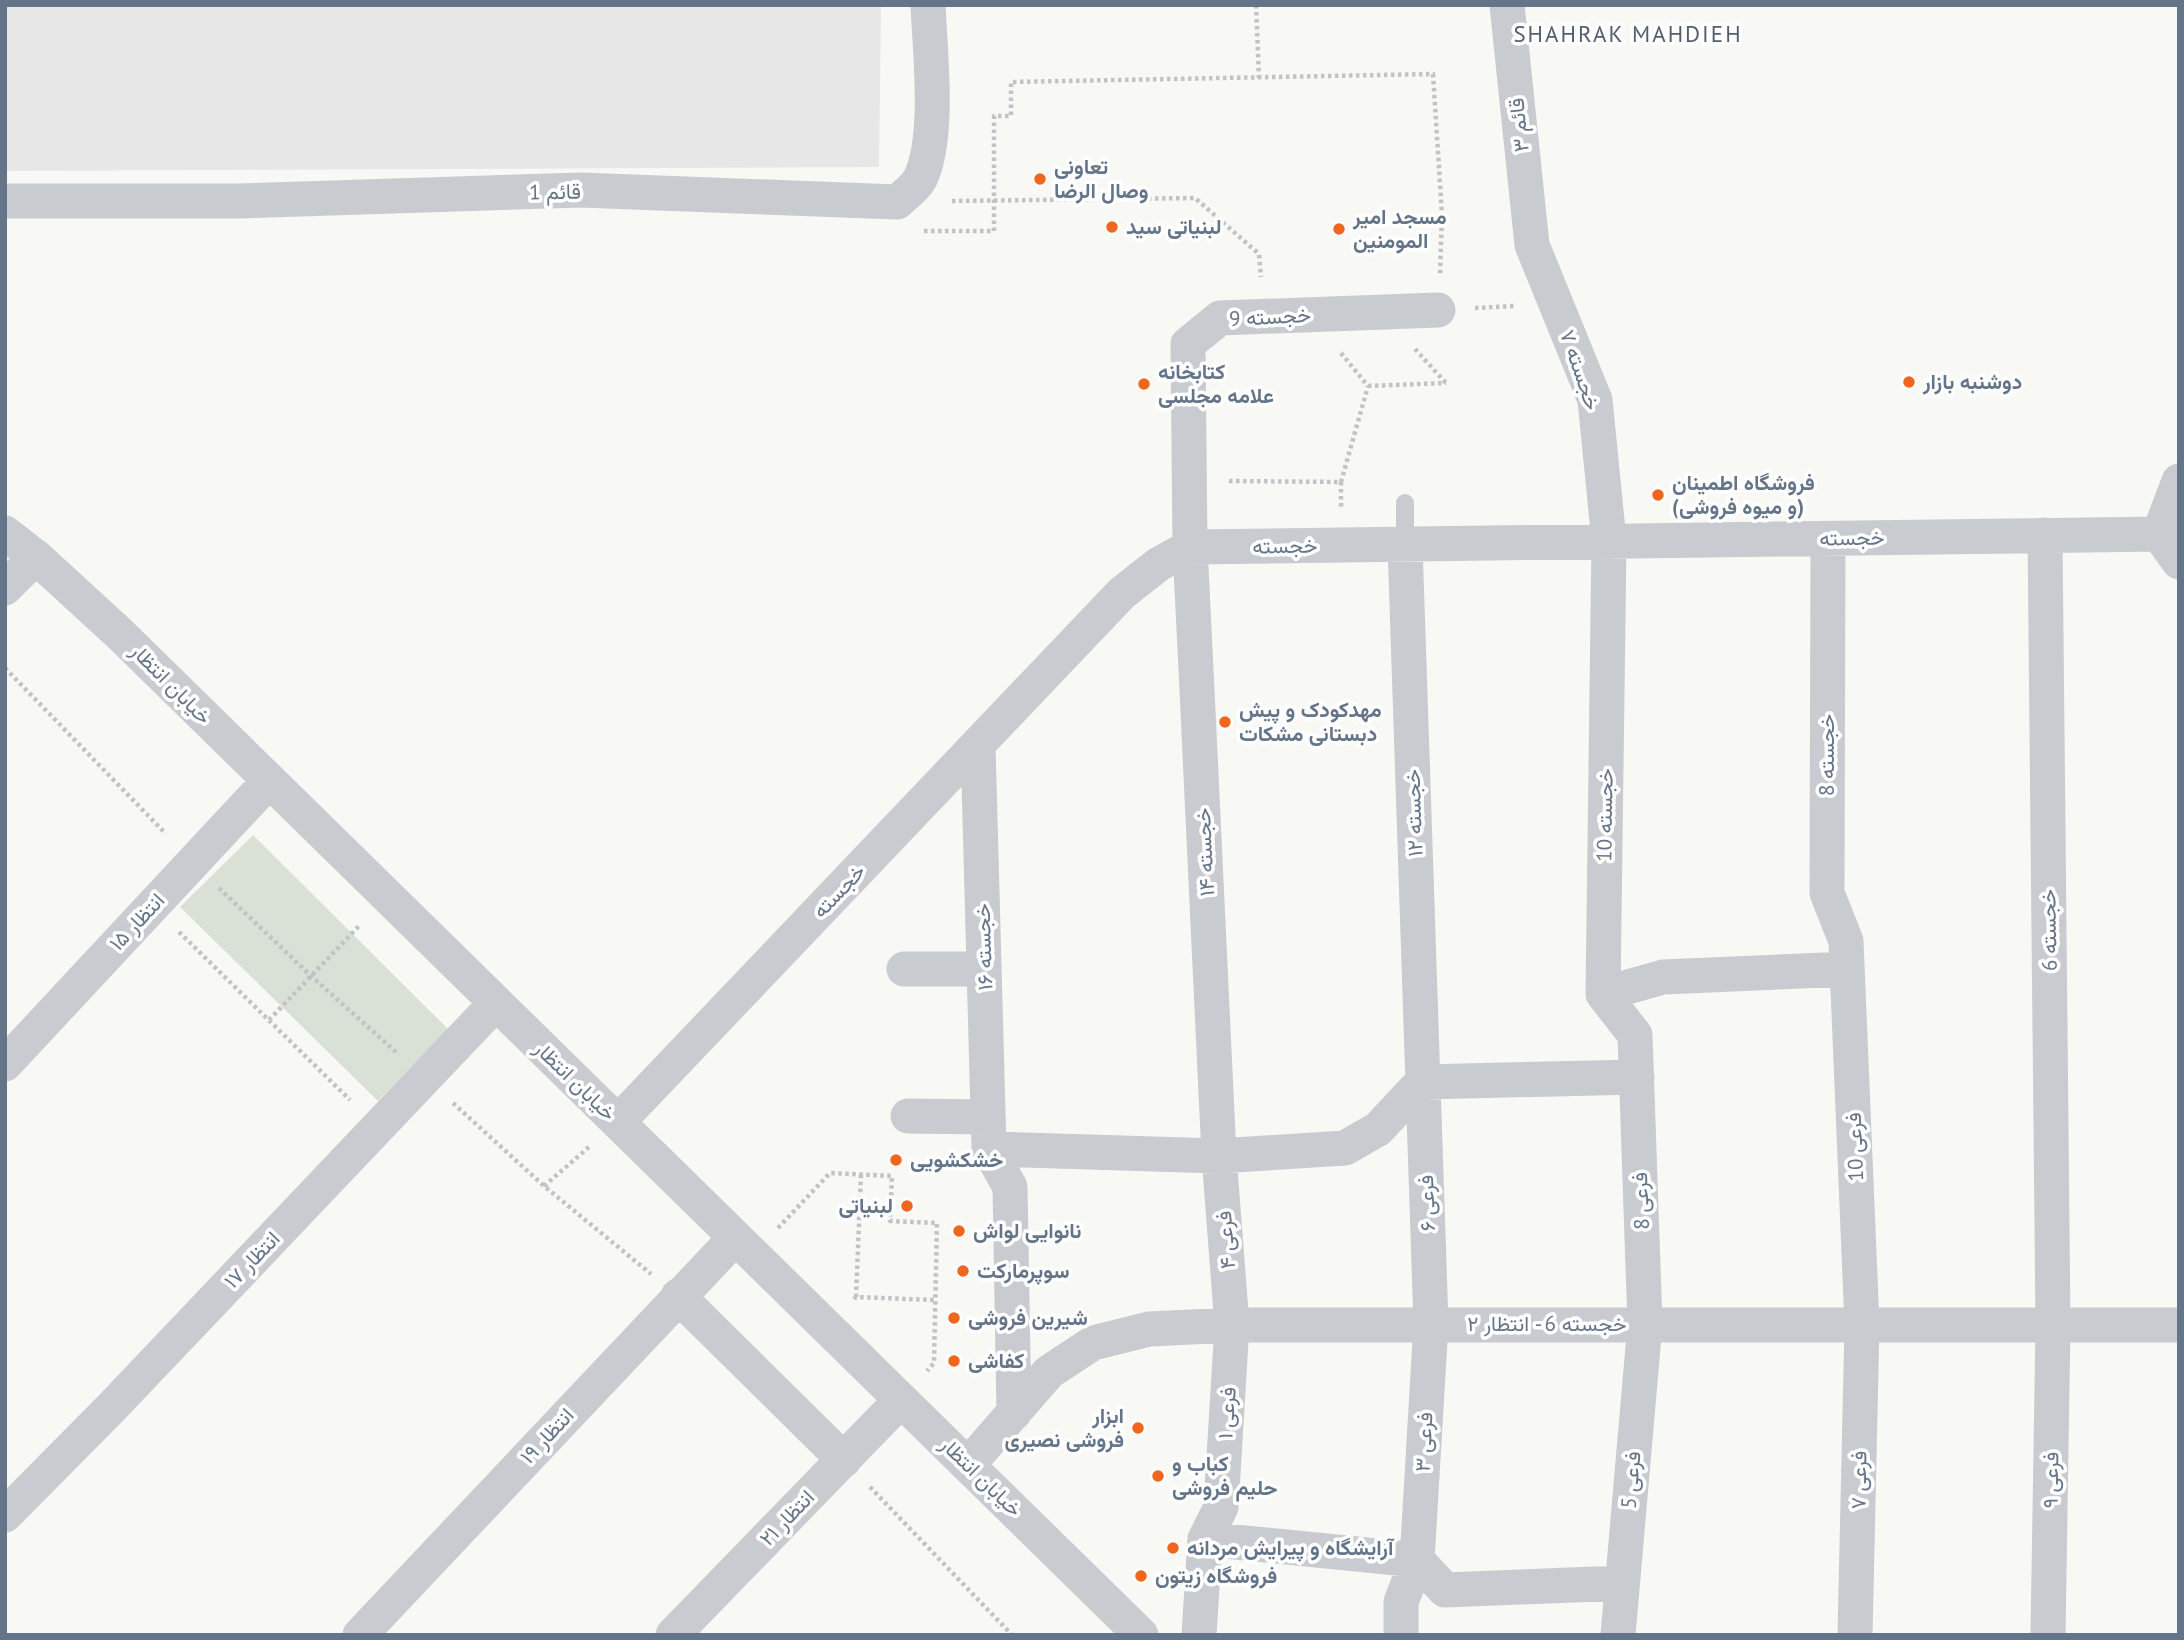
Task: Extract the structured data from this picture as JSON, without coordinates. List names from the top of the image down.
{
  "streets": {
    "street": [
      "قائم ۳",
      "قائم 1",
      "خجسته 9",
      "خجسته ۷",
      "خجسته",
      "خیابان انتظار",
      "خجسته 8",
      "خجسته ۱۲",
      "خجسته 10",
      "خجسته ۱۴",
      "انتظار ۱۵",
      "خجسته 6",
      "خجسته ۱۶",
      "فرعی 10",
      "فرعی 8",
      "فرعی ۶",
      "فرعی ۴",
      "انتظار ۱۷",
      "خجسته 6 - انتظار ۲",
      "فرعی ۱",
      "انتظار ۱۹",
      "فرعی ۳",
      "فرعی 5",
      "فرعی ۷",
      "فرعی ۹",
      "انتظار ۲۱"
    ]
  },
  "crossings": [
    ["قائم ۳", "خجسته ۷"],
    ["خجسته 9", "خجسته"],
    ["خجسته 9", "خجسته ۱۴"],
    ["خجسته ۷", "خجسته"],
    ["خجسته ۷", "خجسته 10"],
    ["خجسته", "خیابان انتظار"],
    ["خجسته", "خجسته 8"],
    ["خجسته", "خجسته ۱۲"],
    ["خجسته", "خجسته 10"],
    ["خجسته", "خجسته ۱۴"],
    ["خجسته", "خجسته 6"],
    ["خجسته", "خجسته ۱۶"],
    ["خیابان انتظار", "انتظار ۱۵"],
    ["خیابان انتظار", "انتظار ۱۷"],
    ["خیابان انتظار", "خجسته 6 - انتظار ۲"],
    ["خیابان انتظار", "انتظار ۱۹"],
    ["خیابان انتظار", "انتظار ۲۱"],
    ["خجسته 8", "فرعی 10"],
    ["خجسته ۱۲", "فرعی ۶"],
    ["خجسته ۱۴", "فرعی ۴"],
    ["خجسته 6", "خجسته 6 - انتظار ۲"],
    ["خجسته 6", "فرعی ۹"],
    ["فرعی 10", "خجسته 6 - انتظار ۲"],
    ["فرعی 10", "فرعی ۷"],
    ["فرعی 8", "خجسته 6 - انتظار ۲"],
    ["فرعی 8", "فرعی 5"],
    ["فرعی ۶", "خجسته 6 - انتظار ۲"],
    ["فرعی ۶", "فرعی ۳"],
    ["فرعی ۴", "خجسته 6 - انتظار ۲"],
    ["فرعی ۴", "فرعی ۱"],
    ["خجسته 6 - انتظار ۲", "فرعی ۱"],
    ["خجسته 6 - انتظار ۲", "فرعی ۳"],
    ["خجسته 6 - انتظار ۲", "فرعی 5"],
    ["خجسته 6 - انتظار ۲", "فرعی ۷"],
    ["خجسته 6 - انتظار ۲", "فرعی ۹"]
  ],
  "districts": ["SHAHRAK MAHDIEH"],
  "places": [
    "تعاونی وصال الرضا",
    "لبنیاتی سید",
    "مسجد امیر المومنین",
    "دوشنبه بازار",
    "کتابخانه علامه مجلسی",
    "فروشگاه اطمینان (و میوه فروشی)",
    "مهدکودک و پیش دبستانی مشکات",
    "خشکشویی",
    "لبنیاتی",
    "نانوایی لواش",
    "سوپرمارکت",
    "شیرین فروشی",
    "کفاشی",
    "ابزار فروشی نصیری",
    "کباب و حلیم فروشی",
    "آرایشگاه و پیرایش مردانه",
    "فروشگاه زیتون"
  ]
}
